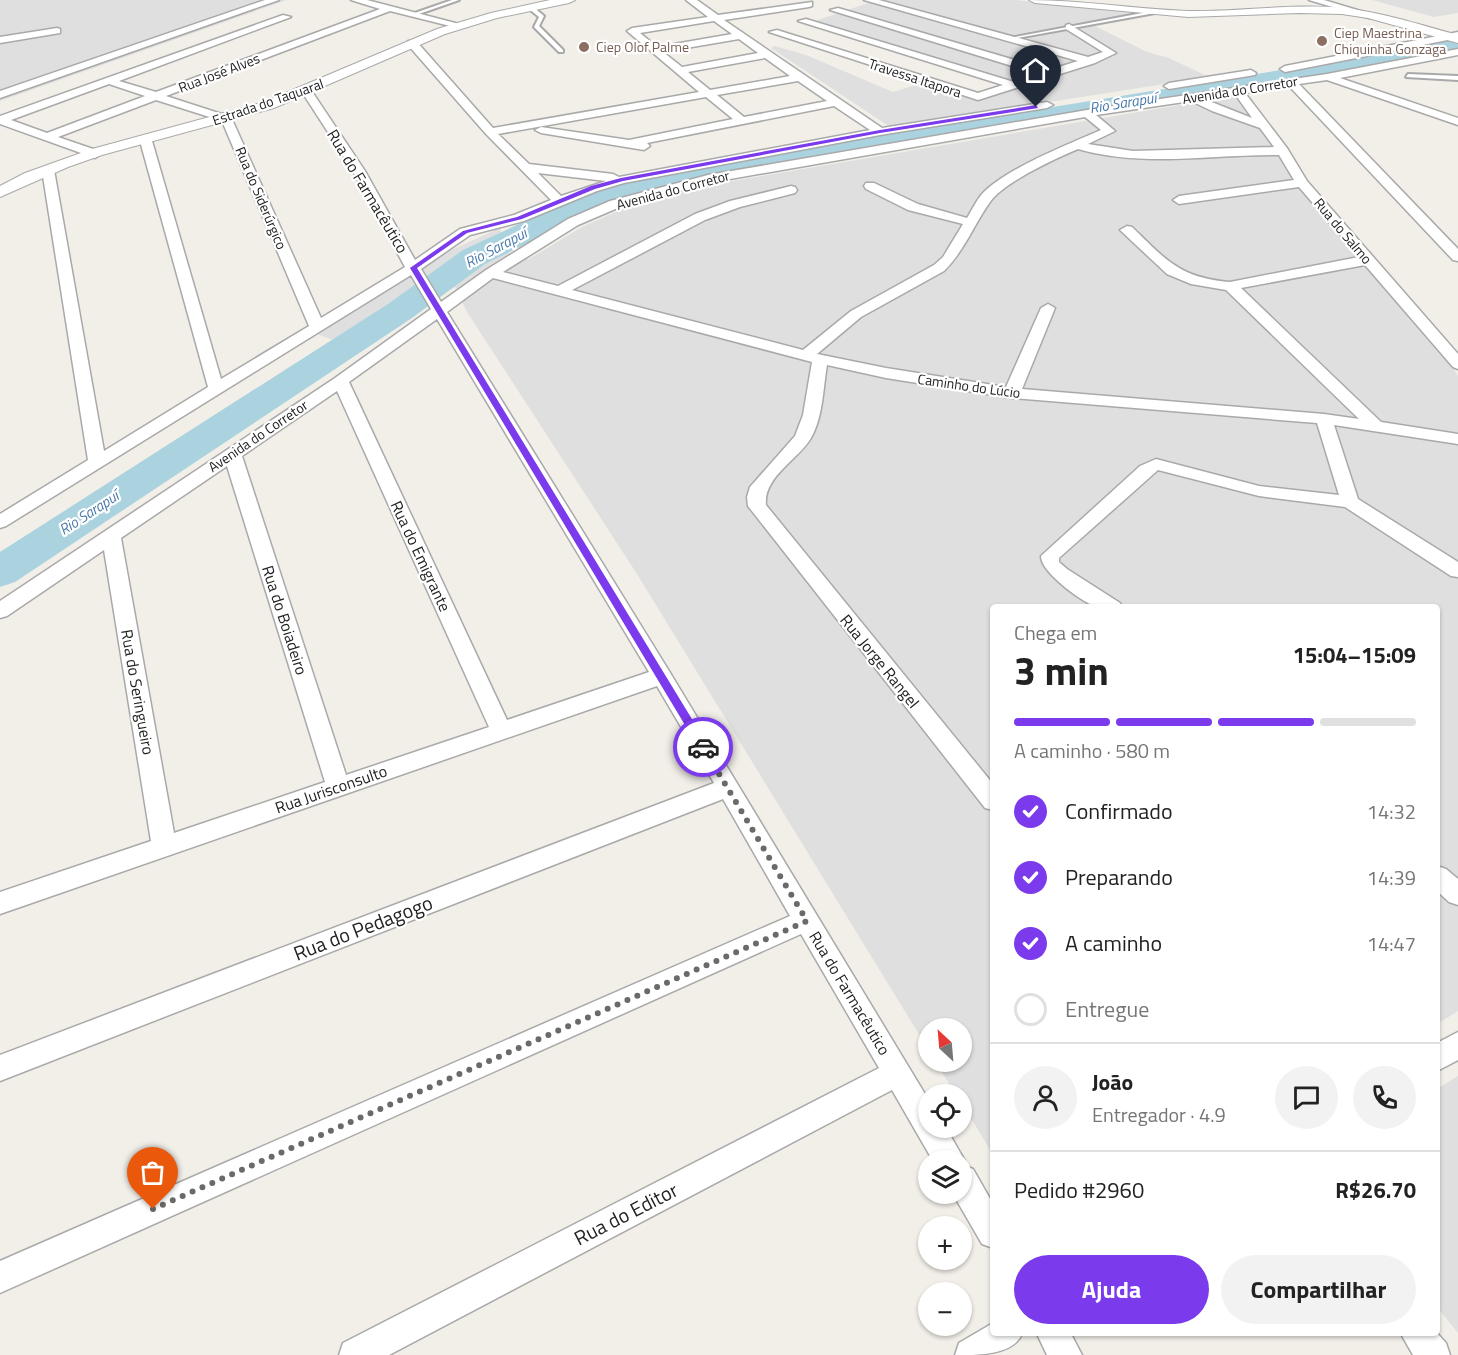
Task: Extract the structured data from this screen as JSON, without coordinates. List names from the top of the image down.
{
  "streets": {
    "street": [
      "Rua José Alves",
      "Travessa Itapora",
      "Avenida do Corretor",
      "Estrada do Taquaral",
      "Rua do Farmacêutico",
      "Rua do Siderúrgico",
      "Rua do Salmo",
      "Caminho do Lúcio",
      "Rua do Emigrante",
      "Rua do Boiadeiro",
      "Rua Jorge Rangel",
      "Rua do Seringueiro",
      "Rua Jurisconsulto",
      "Rua do Pedagogo",
      "Rua do Editor"
    ]
  },
  "crossings": [
    ["Avenida do Corretor", "Rua do Farmacêutico"],
    ["Avenida do Corretor", "Rua do Siderúrgico"],
    ["Avenida do Corretor", "Rua do Salmo"],
    ["Avenida do Corretor", "Caminho do Lúcio"],
    ["Avenida do Corretor", "Rua do Emigrante"],
    ["Avenida do Corretor", "Rua do Boiadeiro"],
    ["Avenida do Corretor", "Rua do Seringueiro"],
    ["Estrada do Taquaral", "Rua do Farmacêutico"],
    ["Estrada do Taquaral", "Rua do Siderúrgico"],
    ["Rua do Farmacêutico", "Rua Jurisconsulto"],
    ["Rua do Farmacêutico", "Rua do Pedagogo"],
    ["Rua do Farmacêutico", "Rua do Editor"],
    ["Caminho do Lúcio", "Rua Jorge Rangel"],
    ["Rua do Emigrante", "Rua Jurisconsulto"],
    ["Rua do Boiadeiro", "Rua Jurisconsulto"],
    ["Rua do Seringueiro", "Rua Jurisconsulto"]
  ],
  "water": ["Rio Sarapuí"],
  "places": ["Ciep Maestrina Chiquinha Gonzaga", "Ciep Olof Palme"],
  "north": "top left",
  "page": {
    "heading": ["3 min", "Chega em", "15:04–15:09"],
    "panel": [
      "João",
      "Entregador · 4.9",
      "Pedido #2960",
      "R$26.70"
    ],
    "bar": "A caminho · 580 m",
    "list": [
      ["Confirmado", "14:32"],
      ["Preparando", "14:39"],
      ["A caminho", "14:47"],
      "Entregue"
    ],
    "map_buttons": ["+", "−"],
    "buttons": ["Ajuda", "Compartilhar"]
  }
}
